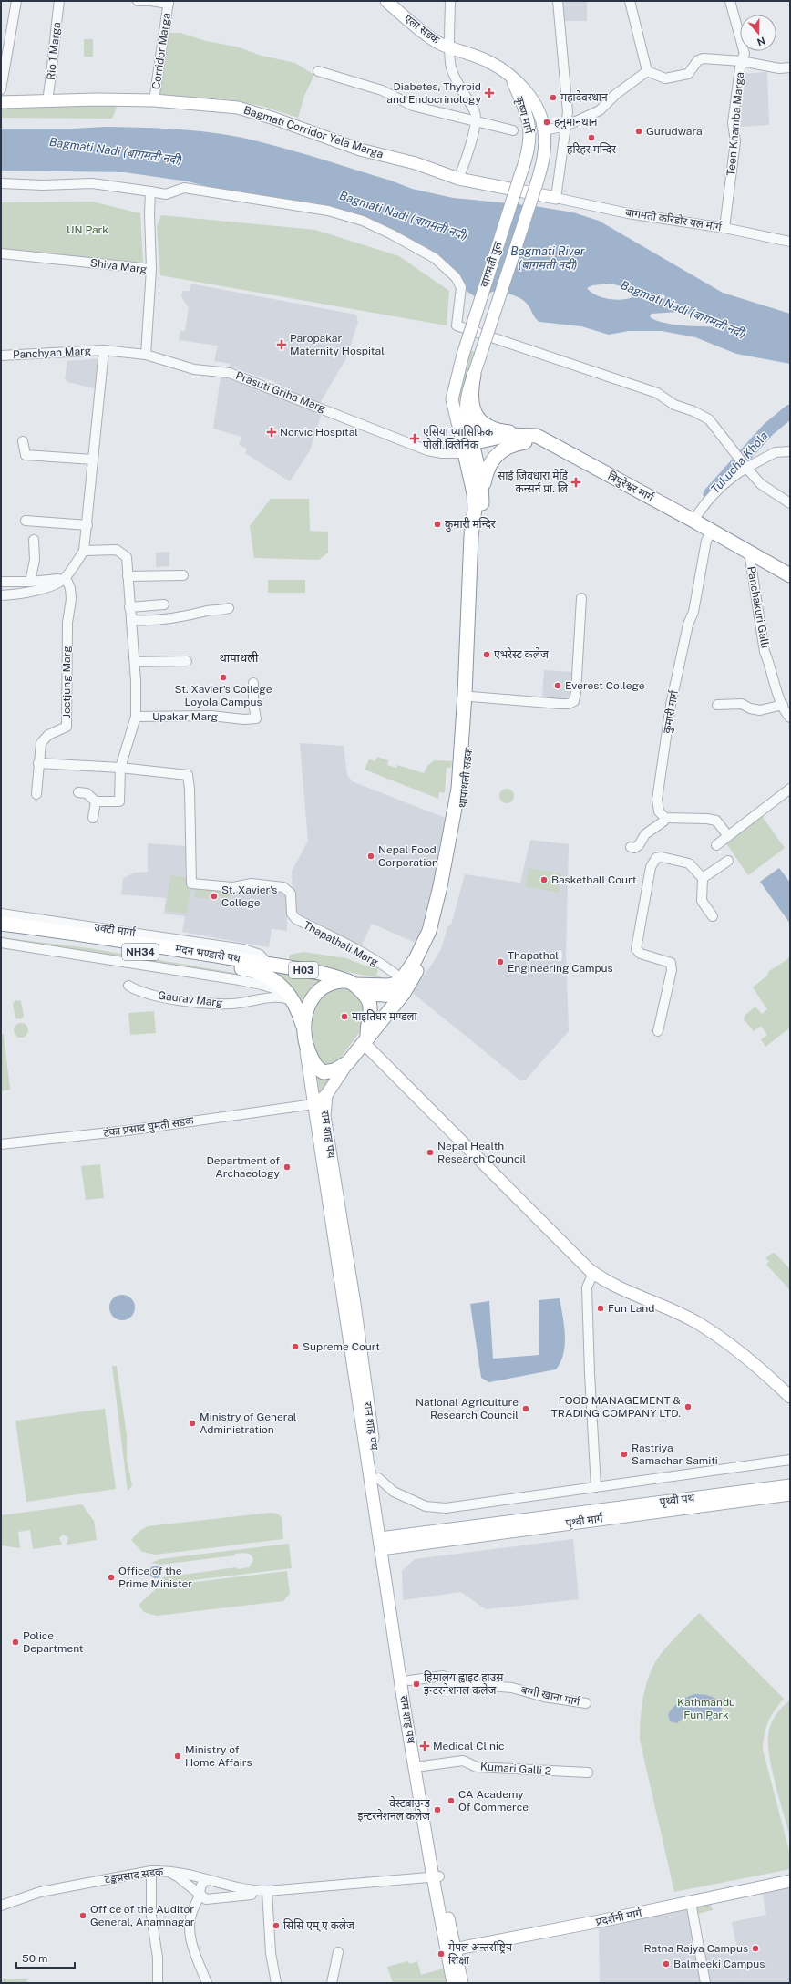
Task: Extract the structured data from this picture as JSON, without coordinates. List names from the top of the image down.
{
  "streets": {
    "highway": [
      "त्रिपुरेश्वर मार्ग",
      "थापाथली सडक",
      "NH34",
      "मदन भण्डारी पथ",
      "H03"
    ],
    "main road": [
      "एला सडक",
      "कृष्ण मार्ग",
      "Bagmati Corridor Yela Marga",
      "बागमती पुल",
      "राम शाह पथ",
      "पृथ्वी मार्ग",
      "प्रदर्शनी मार्ग"
    ],
    "street": [
      "Rio 1 Marga",
      "Corridor Marga",
      "Teen Khamba Marga",
      "बागमती करिडोर यल मार्ग",
      "Shiva Marg",
      "Panchyan Marg",
      "Prasuti Griha Marg",
      "Panchakuri Galli",
      "Jeetjung Marg",
      "कुमारी मार्ग",
      "Upakar Marg",
      "उक्टी मार्गा",
      "Thapathali Marg",
      "Gaurav Marg",
      "टंका प्रसाद घुमती सडक",
      "बग्गी खाना मार्ग",
      "Kumari Galli 2",
      "टङ्कप्रसाद सडक"
    ]
  },
  "crossings": [
    ["एला सडक", "कृष्ण मार्ग"],
    ["एला सडक", "बागमती पुल"],
    ["Rio 1 Marga", "Bagmati Corridor Yela Marga"],
    ["Corridor Marga", "Bagmati Corridor Yela Marga"],
    ["कृष्ण मार्ग", "बागमती पुल"],
    ["Teen Khamba Marga", "बागमती करिडोर यल मार्ग"],
    ["Bagmati Corridor Yela Marga", "बागमती करिडोर यल मार्ग"],
    ["बागमती पुल", "Prasuti Griha Marg"],
    ["बागमती पुल", "त्रिपुरेश्वर मार्ग"],
    ["Shiva Marg", "Prasuti Griha Marg"],
    ["Panchyan Marg", "Prasuti Griha Marg"],
    ["Prasuti Griha Marg", "त्रिपुरेश्वर मार्ग"],
    ["त्रिपुरेश्वर मार्ग", "Panchakuri Galli"],
    ["त्रिपुरेश्वर मार्ग", "कुमारी मार्ग"],
    ["थापाथली सडक", "Thapathali Marg"],
    ["थापाथली सडक", "मदन भण्डारी पथ"],
    ["उक्टी मार्गा", "मदन भण्डारी पथ"],
    ["मदन भण्डारी पथ", "Gaurav Marg"],
    ["टंका प्रसाद घुमती सडक", "राम शाह पथ"],
    ["राम शाह पथ", "पृथ्वी मार्ग"],
    ["राम शाह पथ", "बग्गी खाना मार्ग"],
    ["राम शाह पथ", "Kumari Galli 2"],
    ["राम शाह पथ", "टङ्कप्रसाद सडक"],
    ["राम शाह पथ", "प्रदर्शनी मार्ग"]
  ],
  "districts": ["थापाथली"],
  "water": ["Bagmati Nadi (बागमती नदी)", "Bagmati River (बागमती नदी)", "Tukucha Khola"],
  "parks": ["UN Park", "Kathmandu Fun Park"],
  "places": {
    "health": [
      "Diabetes, Thyroid and Endocrinology",
      "Paropakar Maternity Hospital",
      "Norvic Hospital",
      "एसिया प्यासिफिक पोली क्लिनिक",
      "साई जिवधारा मेडि कन्सर्न प्रा. लि",
      "Medical Clinic"
    ],
    "other": [
      "महादेवस्थान",
      "हनुमानथान",
      "Gurudwara",
      "हरिहर मन्दिर",
      "कुमारी मन्दिर",
      "एभरेस्ट कलेज",
      "St. Xavier's College Loyola Campus",
      "Everest College",
      "Nepal Food Corporation",
      "Basketball Court",
      "St. Xavier's College",
      "Thapathali Engineering Campus",
      "माइतिघर मण्डला",
      "Nepal Health Research Council",
      "Department of Archaeology",
      "Fun Land",
      "Supreme Court",
      "FOOD MANAGEMENT & TRADING COMPANY LTD.",
      "National Agriculture Research Council",
      "Ministry of General Administration",
      "Rastriya Samachar Samiti",
      "Office of the Prime Minister",
      "Police Department",
      "हिमालय ह्वाइट हाउस इन्टरनेशनल कलेज",
      "Ministry of Home Affairs",
      "CA Academy Of Commerce",
      "वेस्टबाउन्ड इन्टरनेशनल कलेज",
      "Office of the Auditor General, Anamnagar",
      "सिसि एम् ए कलेज",
      "Ratna Rajya Campus",
      "मेपल अन्तर्राष्ट्रिय शिक्षा",
      "Balmeeki Campus"
    ]
  },
  "scale_bar": "50 m",
  "north": "bottom"
}
